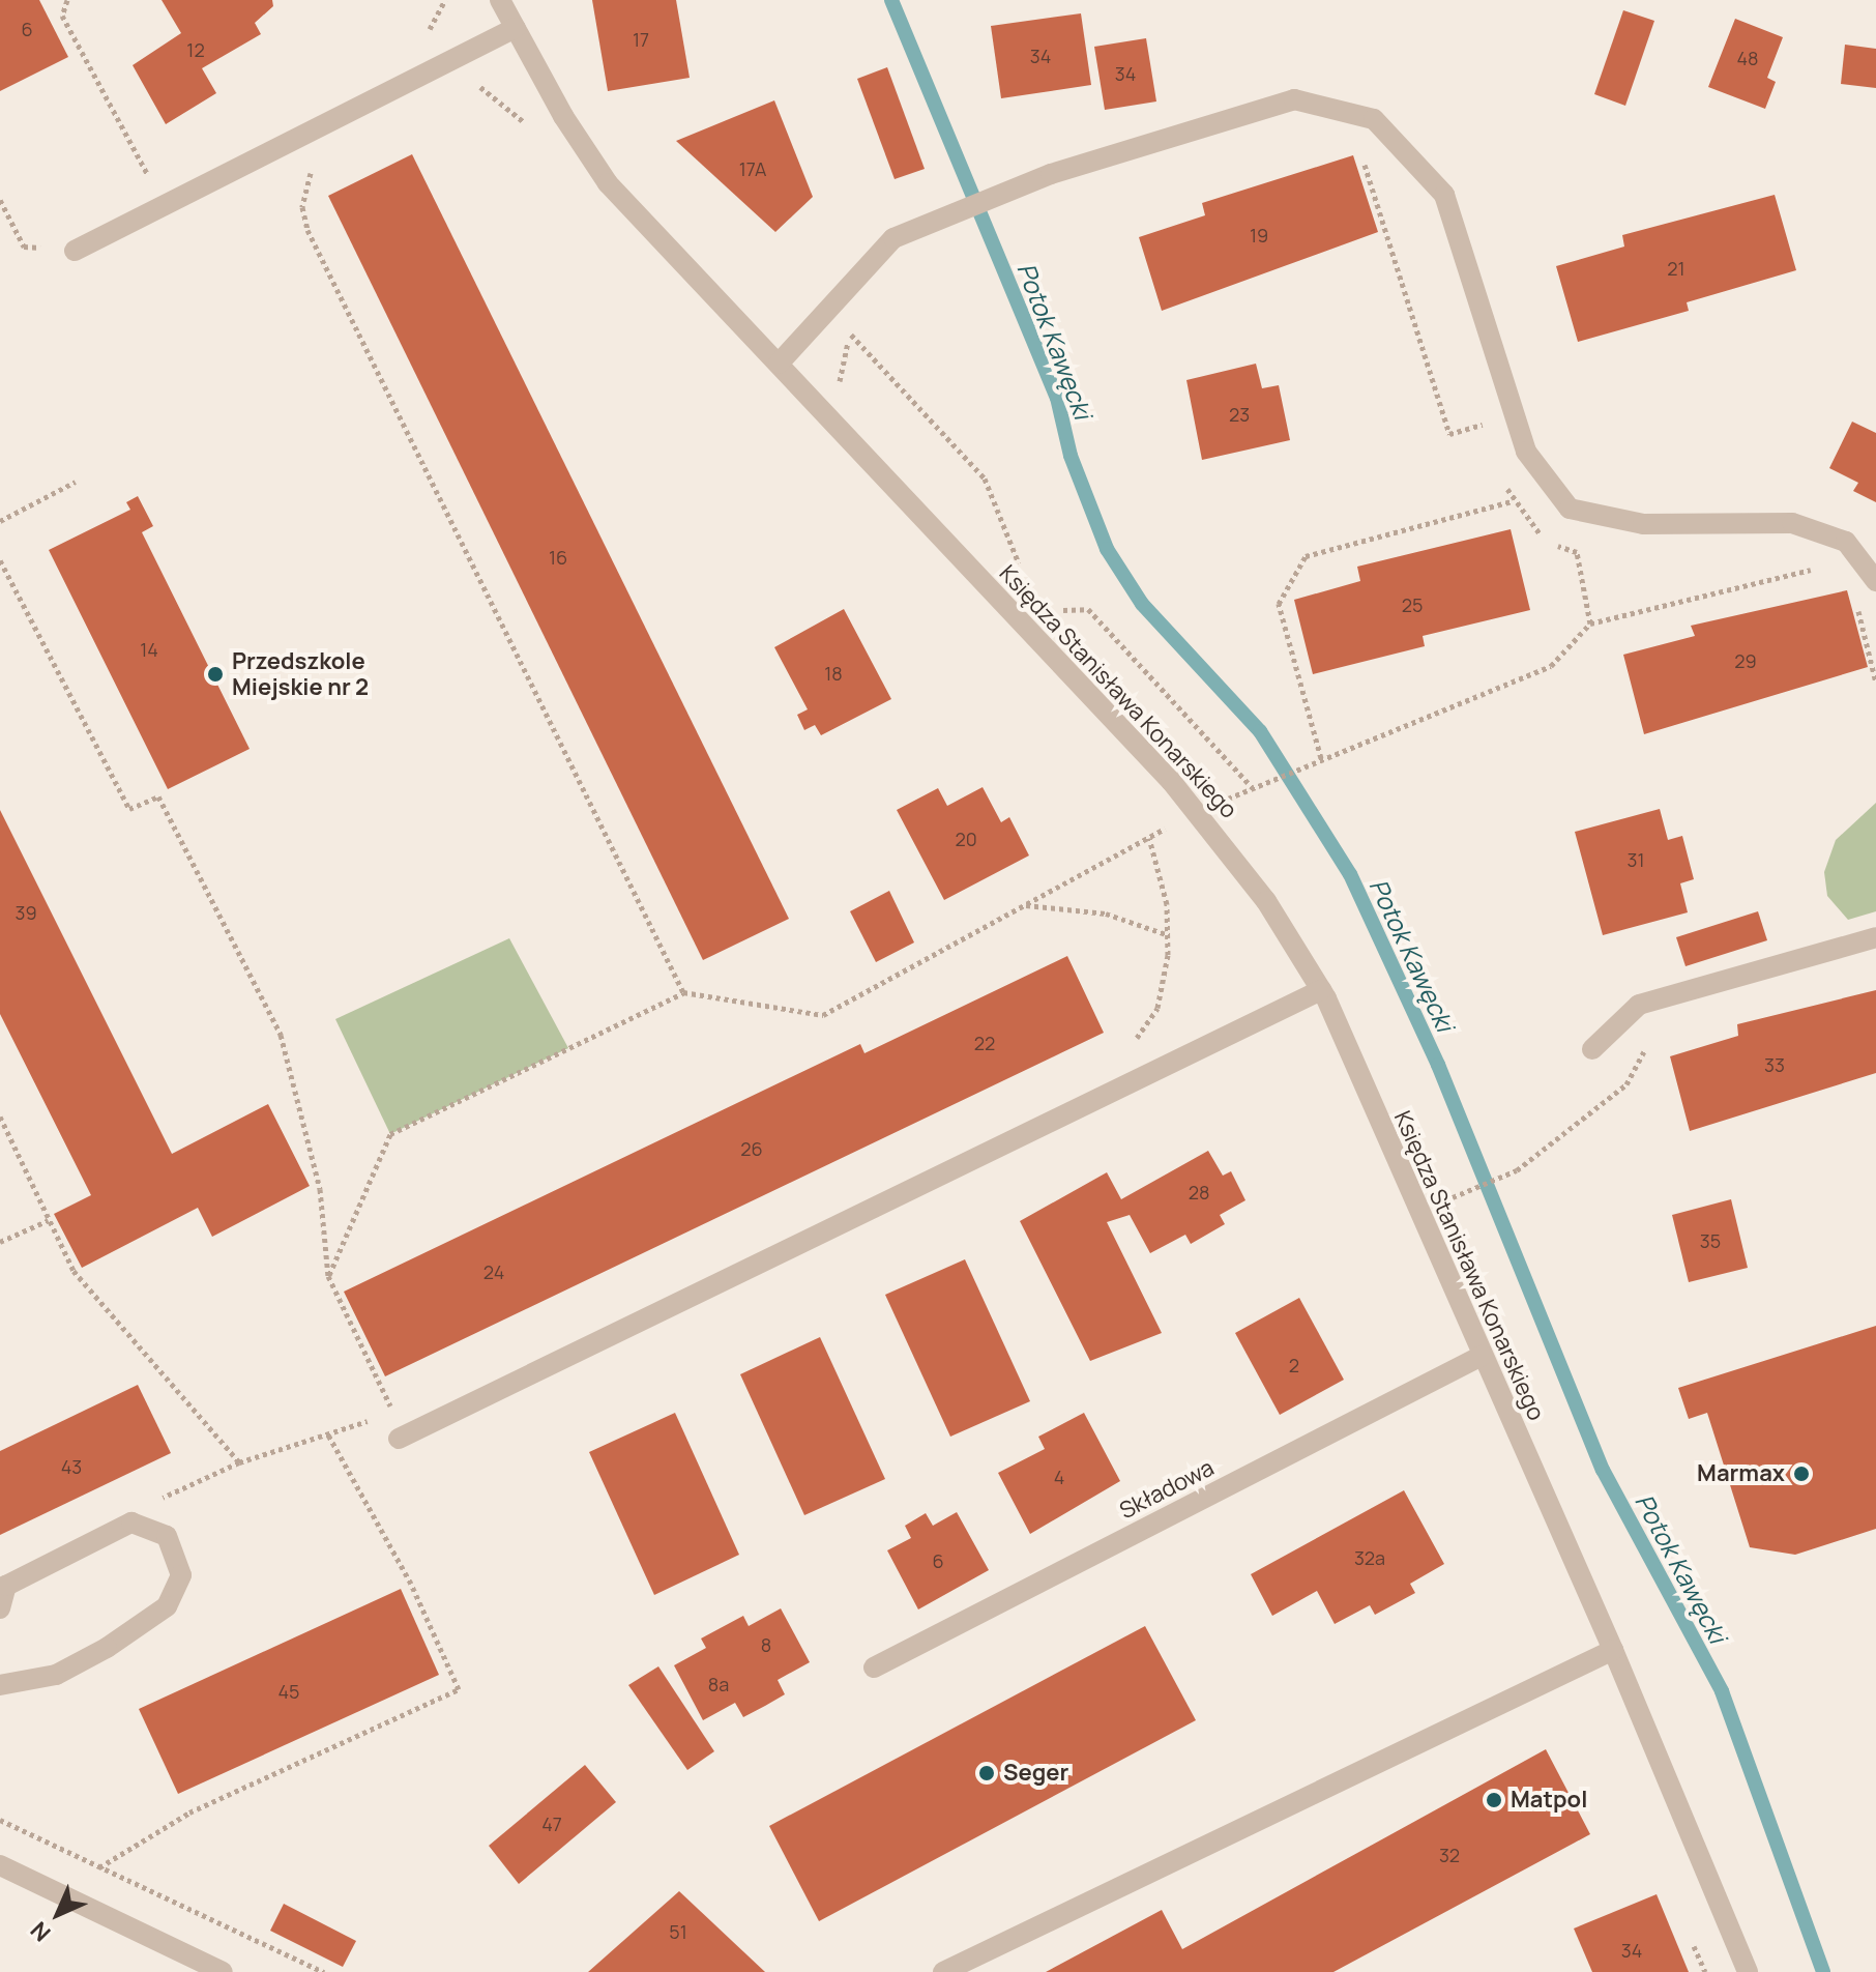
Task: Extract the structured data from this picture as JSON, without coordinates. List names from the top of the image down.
{
  "streets": {
    "street": ["Księdza Stanisława Konarskiego", "Składowa"]
  },
  "crossings": [
    ["Księdza Stanisława Konarskiego", "Składowa"]
  ],
  "water": ["Potok Kawęcki"],
  "places": [
    "Przedszkole Miejskie nr 2",
    "Marmax",
    "Seger",
    "Matpol"
  ],
  "house_numbers": [
    "6",
    "17",
    "12",
    "34",
    "48",
    "34",
    "17A",
    "19",
    "21",
    "23",
    "16",
    "25",
    "14",
    "29",
    "18",
    "20",
    "31",
    "39",
    "22",
    "33",
    "26",
    "28",
    "35",
    "24",
    "2",
    "43",
    "4",
    "32a",
    "6",
    "8",
    "8a",
    "45",
    "47",
    "32",
    "51",
    "34"
  ],
  "north": "bottom left"
}
